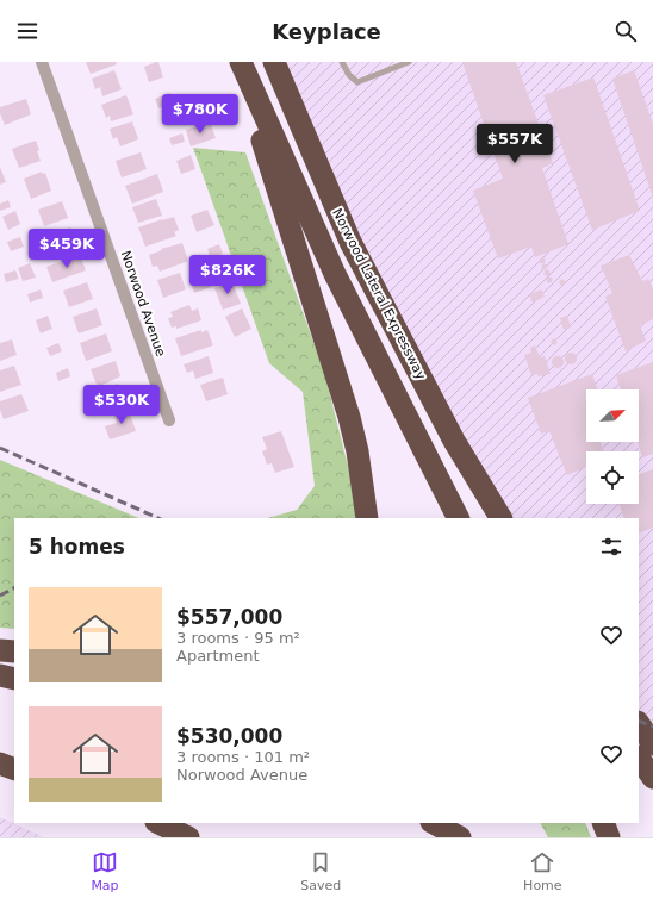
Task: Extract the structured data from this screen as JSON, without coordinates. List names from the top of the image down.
{
  "streets": {
    "highway": ["Norwood Lateral Expressway"],
    "street": ["Norwood Avenue"]
  },
  "north": "top right",
  "page": {
    "header": "Keyplace",
    "price": [
      "$780K",
      "$557K",
      "$459K",
      "$826K",
      "$530K"
    ],
    "heading": "5 homes",
    "list": [
      {
        "name": "$557,000",
        "note": "3 rooms · 95 m² · Apartment"
      },
      {
        "name": "$530,000",
        "note": "3 rooms · 101 m² · Norwood Avenue"
      }
    ],
    "tabs": ["Map", "Saved", "Home"]
  }
}
